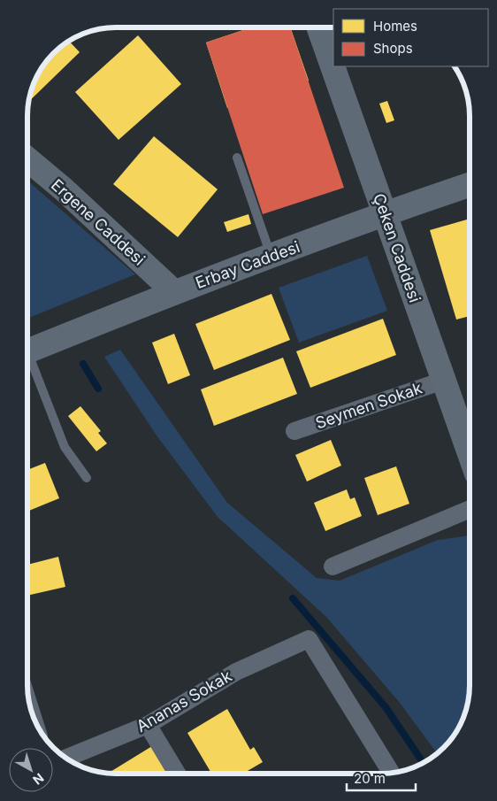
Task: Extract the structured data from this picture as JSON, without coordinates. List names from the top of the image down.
{
  "streets": {
    "street": [
      "Ergene Caddesi",
      "Çeken Caddesi",
      "Erbay Caddesi",
      "Seymen Sokak",
      "Ananas Sokak"
    ]
  },
  "crossings": [
    ["Ergene Caddesi", "Erbay Caddesi"],
    ["Çeken Caddesi", "Erbay Caddesi"],
    ["Çeken Caddesi", "Seymen Sokak"]
  ],
  "legend": ["Homes", "Shops"],
  "scale_bar": "20 m",
  "north": "bottom right"
}
